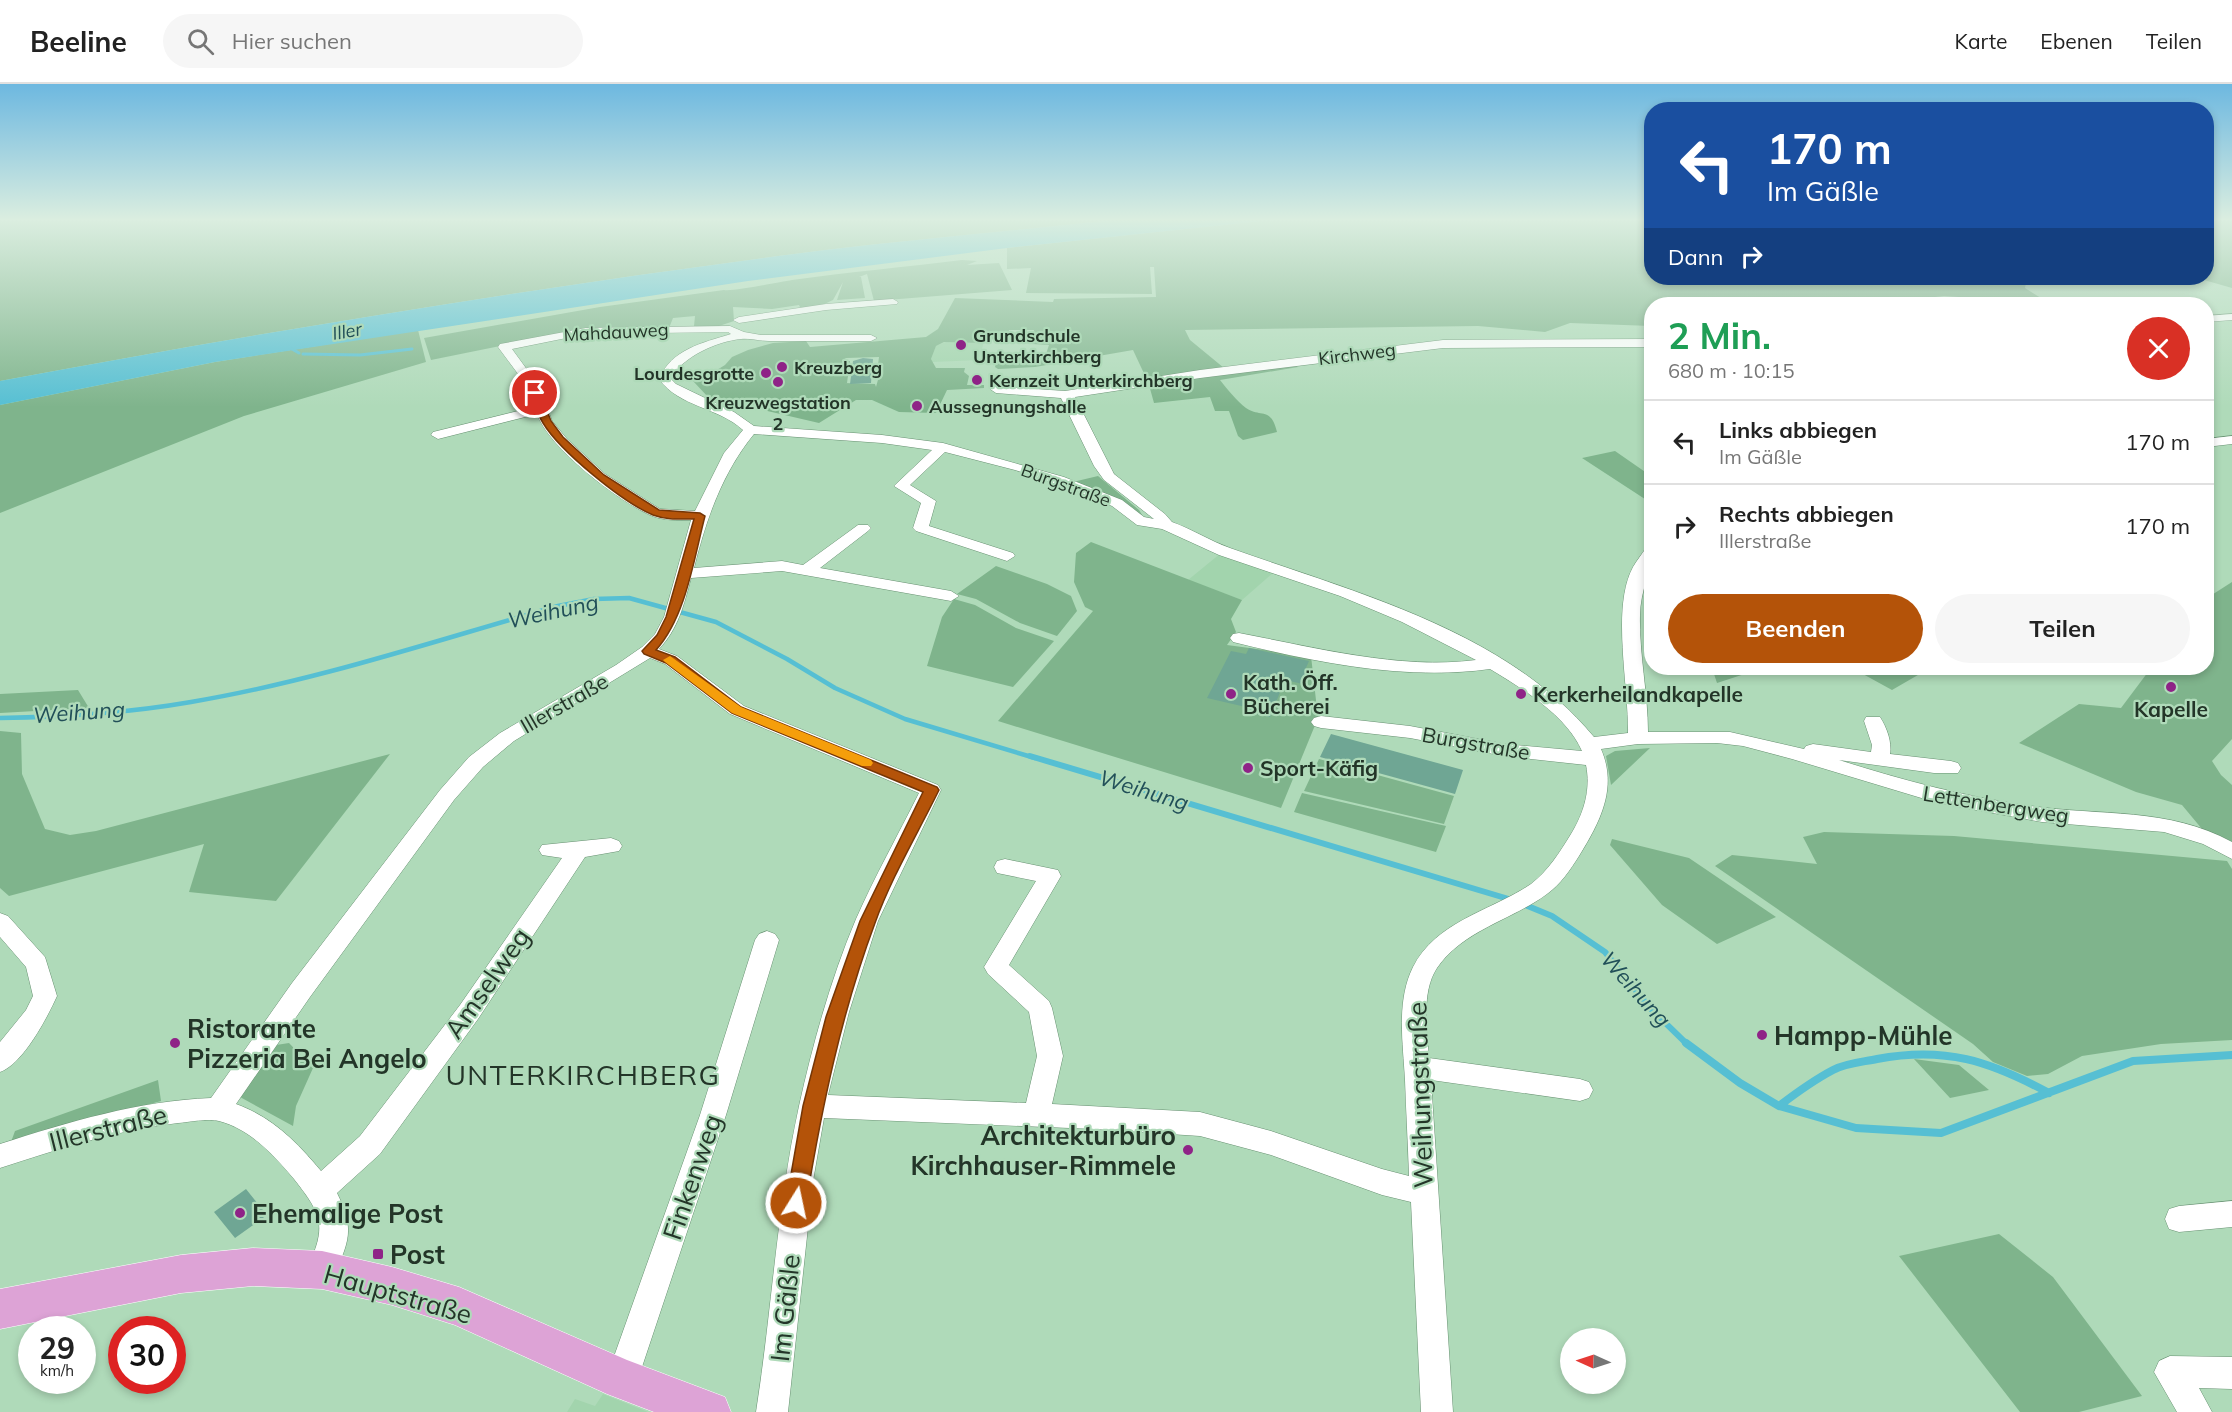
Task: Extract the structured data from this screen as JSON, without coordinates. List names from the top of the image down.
{
  "streets": {
    "main road": ["Hauptstraße"],
    "street": [
      "Mahdauweg",
      "Kirchweg",
      "Burgstraße",
      "Illerstraße",
      "Lettenbergweg",
      "Amselweg",
      "Weihungstraße",
      "Finkenweg",
      "Im Gäßle"
    ]
  },
  "crossings": [
    ["Mahdauweg", "Illerstraße"],
    ["Burgstraße", "Illerstraße"],
    ["Burgstraße", "Weihungstraße"],
    ["Illerstraße", "Amselweg"],
    ["Illerstraße", "Hauptstraße"],
    ["Illerstraße", "Im Gäßle"],
    ["Finkenweg", "Hauptstraße"]
  ],
  "districts": ["UNTERKIRCHBERG"],
  "water": ["Iller", "Weihung"],
  "places": {
    "other": [
      "Grundschule Unterkirchberg",
      "Kreuzberg",
      "Lourdesgrotte",
      "Kernzeit Unterkirchberg",
      "Kreuzwegstation 2",
      "Aussegnungshalle",
      "Kapelle",
      "Kath. Öff. Bücherei",
      "Kerkerheilandkapelle",
      "Sport-Käfig",
      "Hampp-Mühle",
      "Ristorante Pizzeria Bei Angelo",
      "Architekturbüro Kirchhauser-Rimmele",
      "Ehemalige Post"
    ],
    "transit": ["Post"]
  },
  "north": "left",
  "page": {
    "header": "Beeline",
    "search": "Hier suchen",
    "nav": ["Karte", "Ebenen", "Teilen"],
    "turn": ["170 m", "Im Gäßle"],
    "then": "Dann",
    "heading": ["2 Min.", "680 m · 10:15"],
    "list": [
      {
        "name": "Links abbiegen",
        "note": "Im Gäßle",
        "value": "170 m"
      },
      {
        "name": "Rechts abbiegen",
        "note": "Illerstraße",
        "value": "170 m"
      }
    ],
    "buttons": ["Beenden", "Teilen"],
    "speed": "29 km/h",
    "limit": "30"
  }
}
